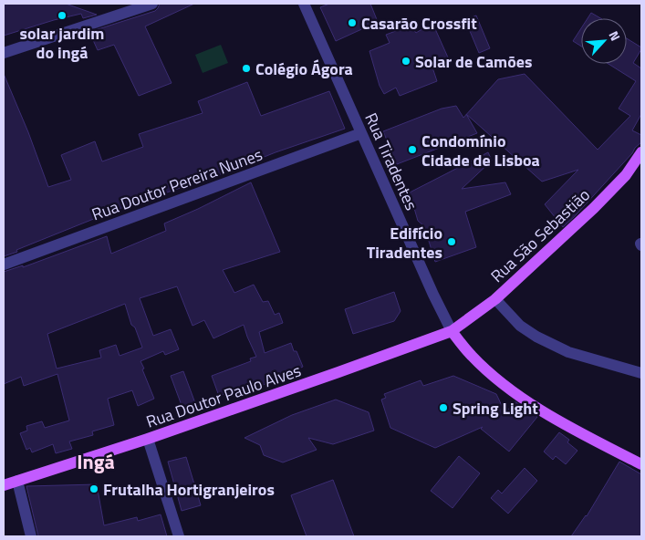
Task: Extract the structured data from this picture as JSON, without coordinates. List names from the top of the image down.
{
  "streets": {
    "main road": ["Rua São Sebastião", "Rua Doutor Paulo Alves"],
    "street": ["Rua Tiradentes", "Rua Doutor Pereira Nunes"]
  },
  "crossings": [
    ["Rua Tiradentes", "Rua Doutor Pereira Nunes"],
    ["Rua Tiradentes", "Rua São Sebastião"],
    ["Rua Tiradentes", "Rua Doutor Paulo Alves"],
    ["Rua São Sebastião", "Rua Doutor Paulo Alves"]
  ],
  "districts": ["Ingá"],
  "places": [
    "solar jardim do ingá",
    "Casarão Crossfit",
    "Solar de Camões",
    "Colégio Ágora",
    "Condomínio Cidade de Lisboa",
    "Edifício Tiradentes",
    "Spring Light",
    "Frutalha Hortigranjeiros"
  ],
  "north": "top right"
}
